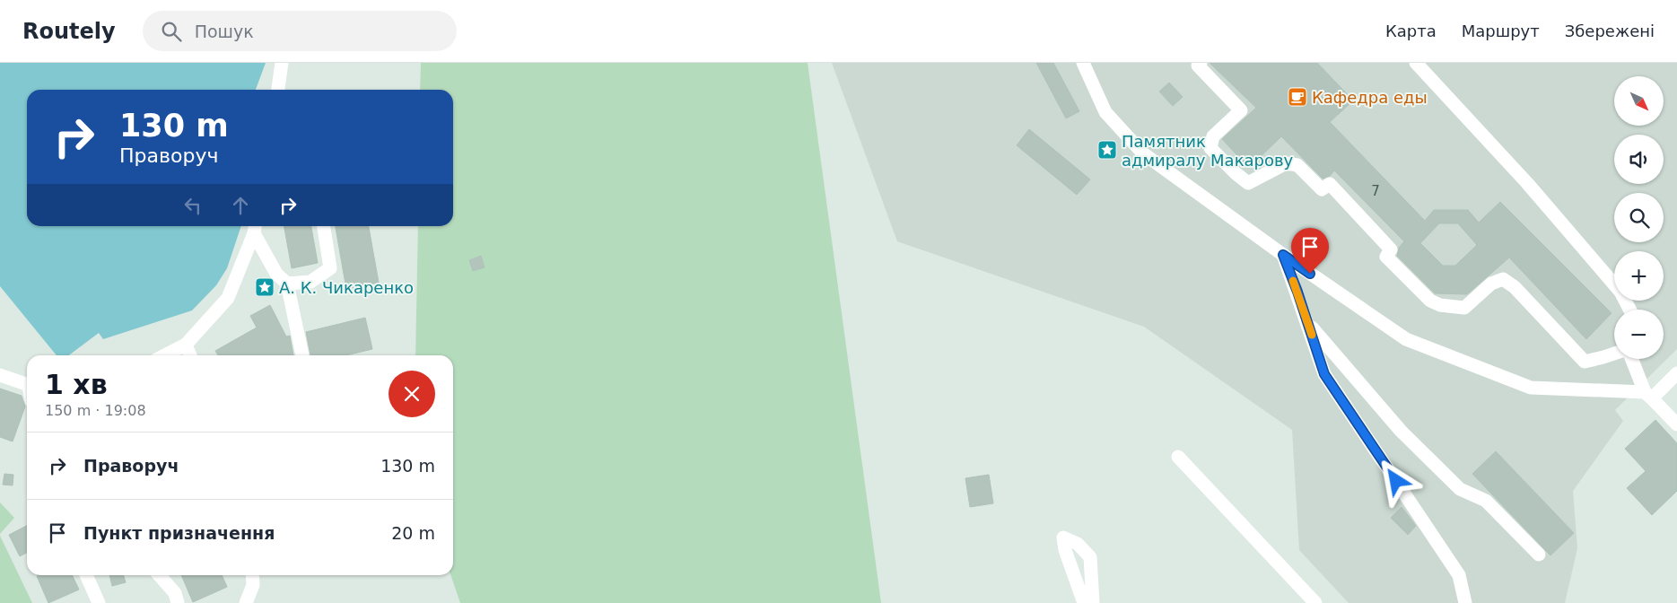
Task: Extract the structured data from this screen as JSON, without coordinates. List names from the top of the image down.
{
  "places": {
    "cafe": ["Кафедра еды"],
    "place": ["Памятник адмиралу Макарову", "А. К. Чикаренко"]
  },
  "house_numbers": ["7"],
  "north": "bottom right",
  "page": {
    "header": "Routely",
    "search": "Пошук",
    "nav": ["Карта", "Маршрут", "Збережені"],
    "map_buttons": ["+", "−"],
    "turn": ["130 m", "Праворуч"],
    "heading": ["1 хв", "150 m · 19:08"],
    "list": [
      {
        "name": "Праворуч",
        "value": "130 m"
      },
      {
        "name": "Пункт призначення",
        "value": "20 m"
      }
    ]
  }
}
